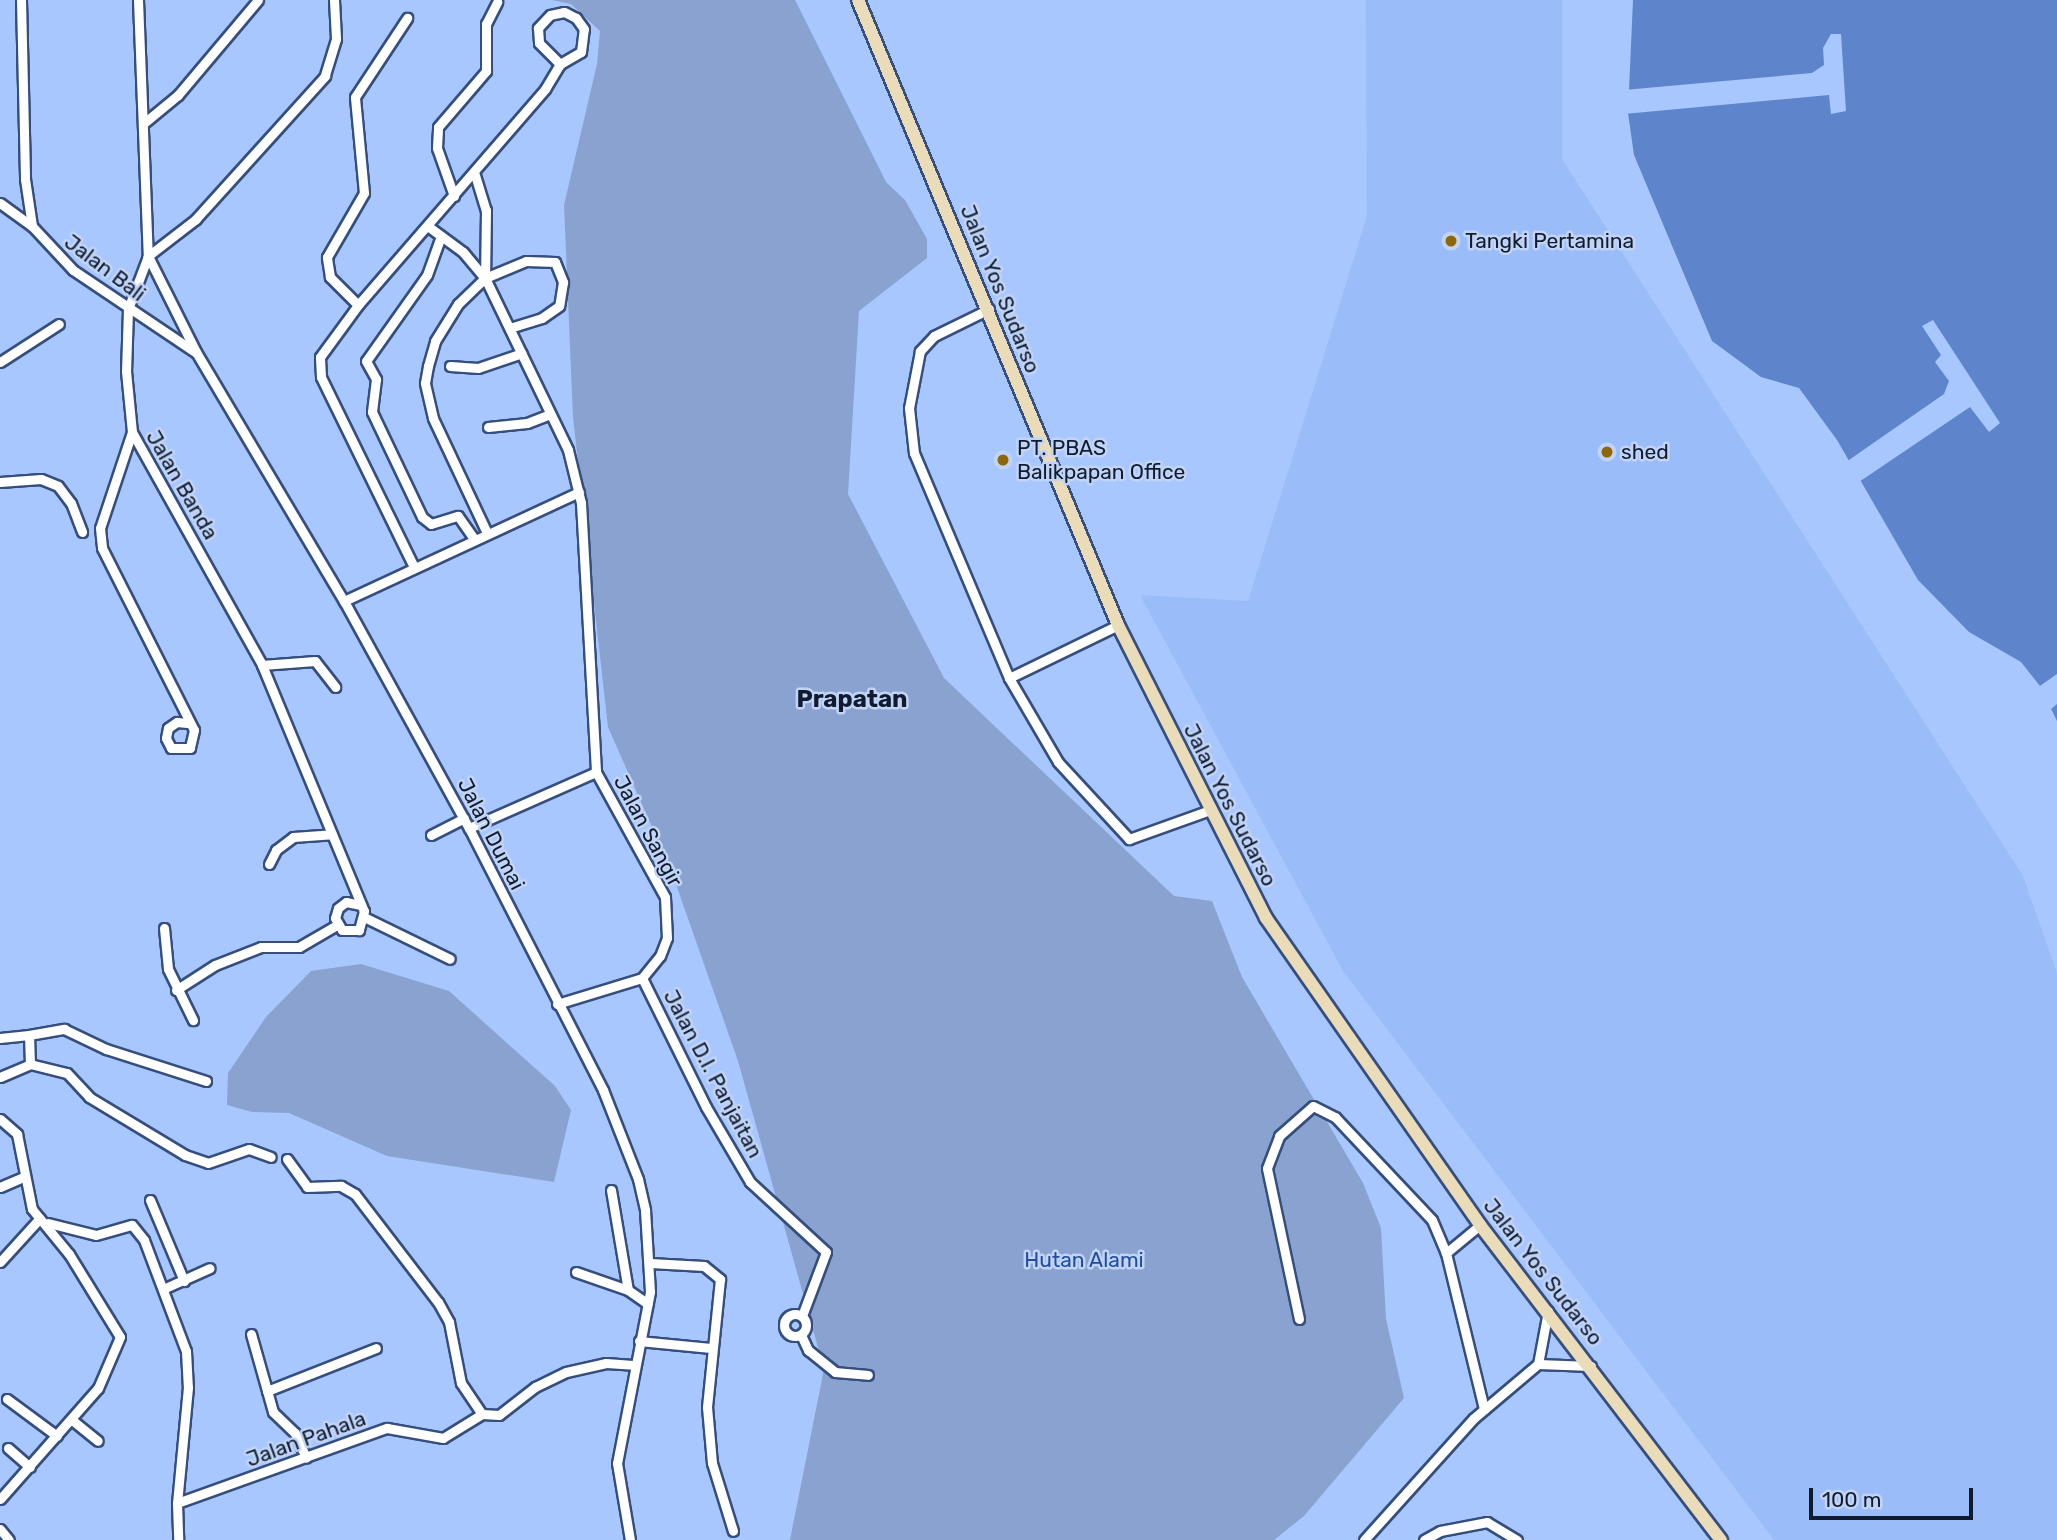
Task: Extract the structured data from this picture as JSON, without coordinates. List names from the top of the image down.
{
  "streets": {
    "main road": ["Jalan Yos Sudarso"],
    "street": [
      "Jalan Bali",
      "Jalan Banda",
      "Jalan Sangir",
      "Jalan Dumai",
      "Jalan D.I. Panjaitan",
      "Jalan Pahala"
    ]
  },
  "crossings": [
    ["Jalan Bali", "Jalan Banda"],
    ["Jalan Bali", "Jalan Dumai"],
    ["Jalan Banda", "Jalan Dumai"],
    ["Jalan Sangir", "Jalan Dumai"],
    ["Jalan Sangir", "Jalan D.I. Panjaitan"],
    ["Jalan Dumai", "Jalan Pahala"]
  ],
  "districts": ["Prapatan"],
  "parks": ["Hutan Alami"],
  "places": ["Tangki Pertamina", "shed", "PT. PBAS Balikpapan Office"],
  "scale_bar": "100 m"
}
